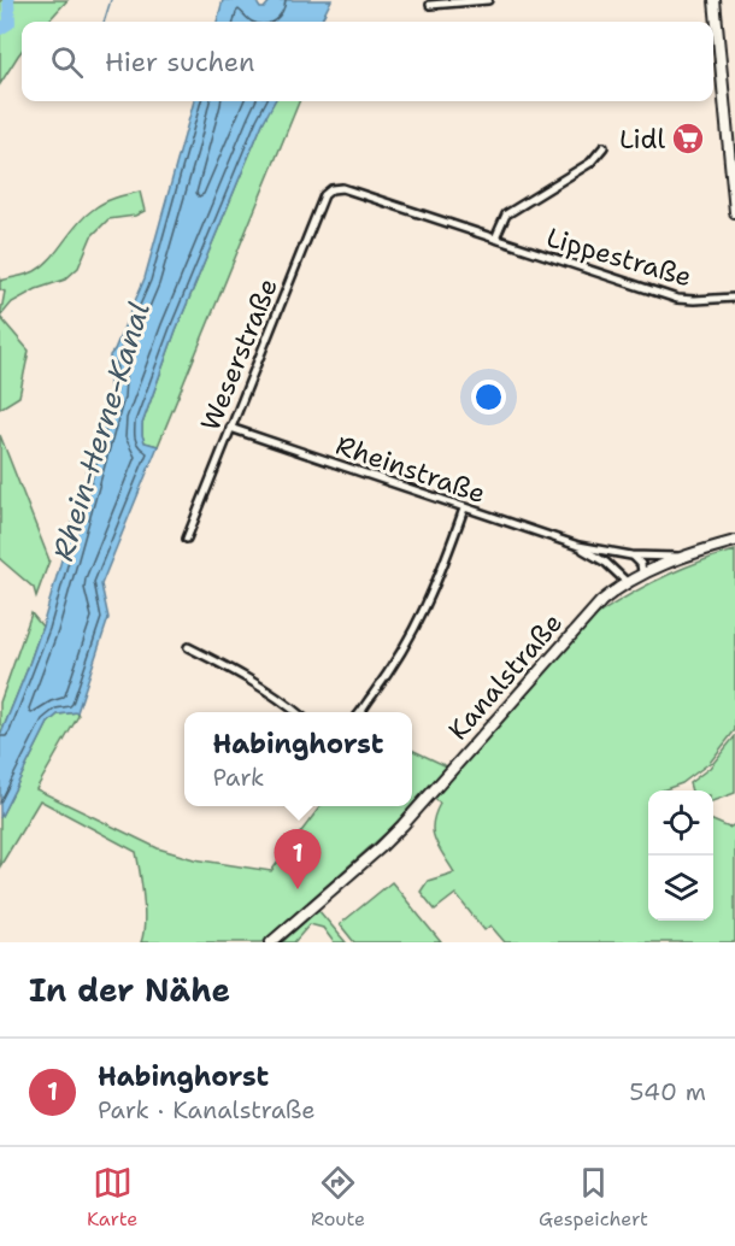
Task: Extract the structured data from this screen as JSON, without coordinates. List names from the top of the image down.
{
  "streets": {
    "main road": ["Kanalstraße"],
    "street": ["Lippestraße", "Weserstraße", "Rheinstraße"]
  },
  "crossings": [
    ["Lippestraße", "Weserstraße"],
    ["Weserstraße", "Rheinstraße"],
    ["Rheinstraße", "Kanalstraße"]
  ],
  "water": ["Rhein-Herne-Kanal"],
  "places": {
    "supermarket": ["Lidl"]
  },
  "page": {
    "search": "Hier suchen",
    "popup": ["Habinghorst", "Park"],
    "pins": "1",
    "heading": "In der Nähe",
    "list": [
      {
        "mark": "1",
        "name": "Habinghorst",
        "note": "Park · Kanalstraße",
        "value": "540 m"
      }
    ],
    "nav": ["Karte", "Route", "Gespeichert"]
  }
}
